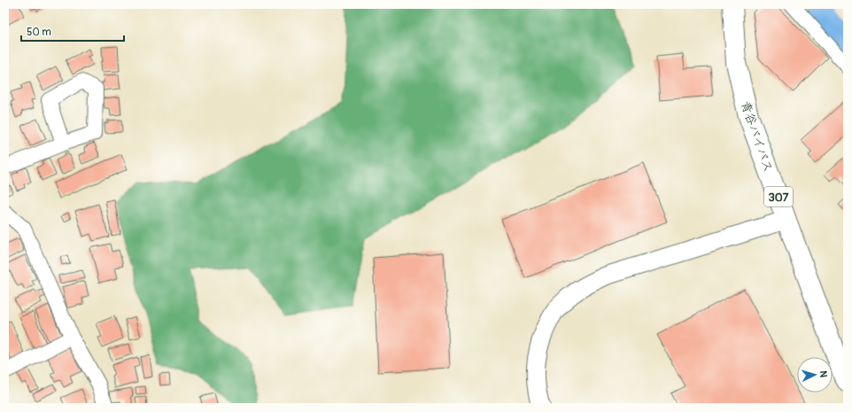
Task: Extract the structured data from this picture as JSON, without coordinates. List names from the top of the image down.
{
  "streets": {
    "highway": ["青谷バイパス", "307"]
  },
  "scale_bar": "50 m",
  "north": "right"
}
